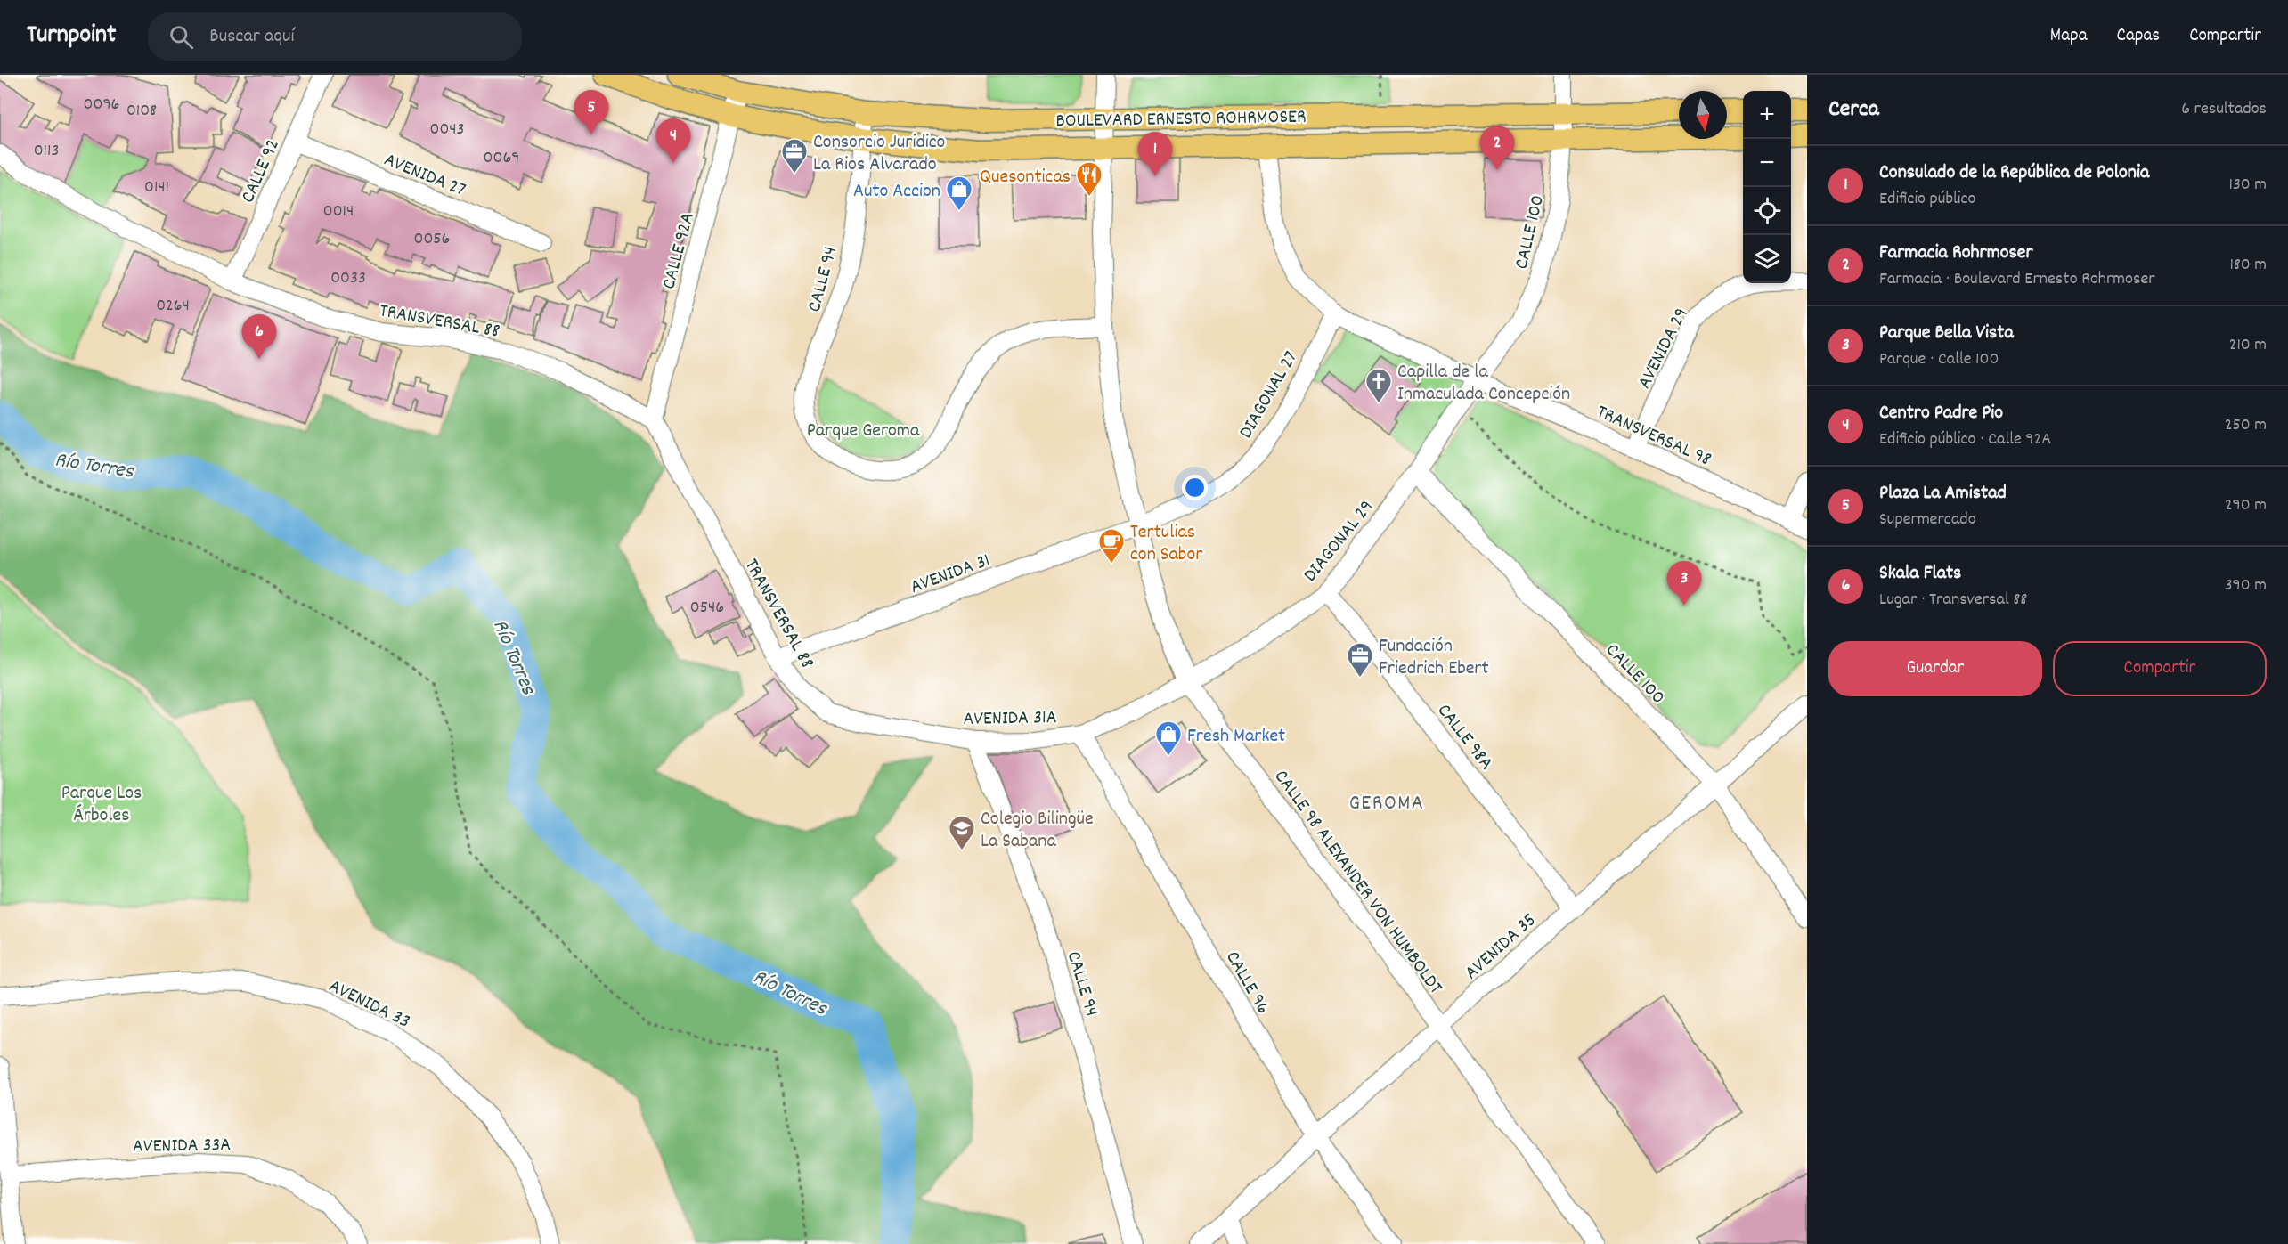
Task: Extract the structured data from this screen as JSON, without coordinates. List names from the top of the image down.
{
  "streets": {
    "main road": ["BOULEVARD ERNESTO ROHRMOSER"],
    "street": [
      "CALLE 92",
      "AVENIDA 27",
      "CALLE 100",
      "CALLE 92A",
      "CALLE 94",
      "TRANSVERSAL 88",
      "AVENIDA 29",
      "DIAGONAL 27",
      "TRANSVERSAL 98",
      "DIAGONAL 29",
      "AVENIDA 31",
      "AVENIDA 31A",
      "CALLE 98A",
      "CALLE 98 ALEXANDER VON HUMBOLDT",
      "AVENIDA 35",
      "CALLE 96",
      "AVENIDA 33",
      "AVENIDA 33A"
    ]
  },
  "crossings": [
    ["BOULEVARD ERNESTO ROHRMOSER", "CALLE 100"],
    ["BOULEVARD ERNESTO ROHRMOSER", "CALLE 92A"],
    ["BOULEVARD ERNESTO ROHRMOSER", "CALLE 94"],
    ["BOULEVARD ERNESTO ROHRMOSER", "TRANSVERSAL 98"],
    ["BOULEVARD ERNESTO ROHRMOSER", "CALLE 98 ALEXANDER VON HUMBOLDT"],
    ["CALLE 92", "AVENIDA 27"],
    ["CALLE 92", "TRANSVERSAL 88"],
    ["CALLE 100", "TRANSVERSAL 98"],
    ["CALLE 100", "DIAGONAL 29"],
    ["CALLE 100", "AVENIDA 35"],
    ["CALLE 92A", "TRANSVERSAL 88"],
    ["CALLE 94", "AVENIDA 31A"],
    ["CALLE 94", "CALLE 98 ALEXANDER VON HUMBOLDT"],
    ["TRANSVERSAL 88", "AVENIDA 31"],
    ["TRANSVERSAL 88", "AVENIDA 31A"],
    ["AVENIDA 29", "TRANSVERSAL 98"],
    ["DIAGONAL 27", "TRANSVERSAL 98"],
    ["DIAGONAL 27", "AVENIDA 31"],
    ["DIAGONAL 27", "CALLE 98 ALEXANDER VON HUMBOLDT"],
    ["TRANSVERSAL 98", "DIAGONAL 29"],
    ["DIAGONAL 29", "AVENIDA 31A"],
    ["DIAGONAL 29", "CALLE 98A"],
    ["DIAGONAL 29", "CALLE 98 ALEXANDER VON HUMBOLDT"],
    ["AVENIDA 31", "CALLE 98 ALEXANDER VON HUMBOLDT"],
    ["AVENIDA 31A", "CALLE 98 ALEXANDER VON HUMBOLDT"],
    ["AVENIDA 31A", "CALLE 96"],
    ["CALLE 98A", "AVENIDA 35"],
    ["CALLE 98 ALEXANDER VON HUMBOLDT", "AVENIDA 35"],
    ["AVENIDA 35", "CALLE 96"]
  ],
  "districts": ["GEROMA"],
  "water": ["Río Torres"],
  "parks": ["Parque Geroma", "Parque Los Árboles"],
  "places": {
    "office": ["Consorcio Juridico La Rios Alvarado", "Fundación Friedrich Ebert"],
    "restaurant": ["Quesonticas"],
    "shop": ["Auto Accion", "Fresh Market"],
    "church": ["Capilla de la Inmaculada Concepción"],
    "cafe": ["Tertulias con Sabor"],
    "school or university": ["Colegio Bilingüe La Sabana"]
  },
  "house_numbers": [
    "0096",
    "0108",
    "0043",
    "0113",
    "0069",
    "0141",
    "0014",
    "0056",
    "0033",
    "0264",
    "0546"
  ],
  "north": "bottom",
  "page": {
    "header": "Turnpoint",
    "search": "Buscar aquí",
    "nav": ["Mapa", "Capas", "Compartir"],
    "heading": ["Cerca", "6 resultados"],
    "pins": [
      "5",
      "4",
      "2",
      "1",
      "6",
      "3"
    ],
    "map_buttons": ["+", "−"],
    "list": [
      {
        "mark": "1",
        "name": "Consulado de la República de Polonia",
        "note": "Edificio público",
        "value": "130 m"
      },
      {
        "mark": "2",
        "name": "Farmacia Rohrmoser",
        "note": "Farmacia · Boulevard Ernesto Rohrmoser",
        "value": "180 m"
      },
      {
        "mark": "3",
        "name": "Parque Bella Vista",
        "note": "Parque · Calle 100",
        "value": "210 m"
      },
      {
        "mark": "4",
        "name": "Centro Padre Pio",
        "note": "Edificio público · Calle 92A",
        "value": "250 m"
      },
      {
        "mark": "5",
        "name": "Plaza La Amistad",
        "note": "Supermercado",
        "value": "290 m"
      },
      {
        "mark": "6",
        "name": "Skala Flats",
        "note": "Lugar · Transversal 88",
        "value": "390 m"
      }
    ],
    "buttons": ["Guardar", "Compartir"]
  }
}
